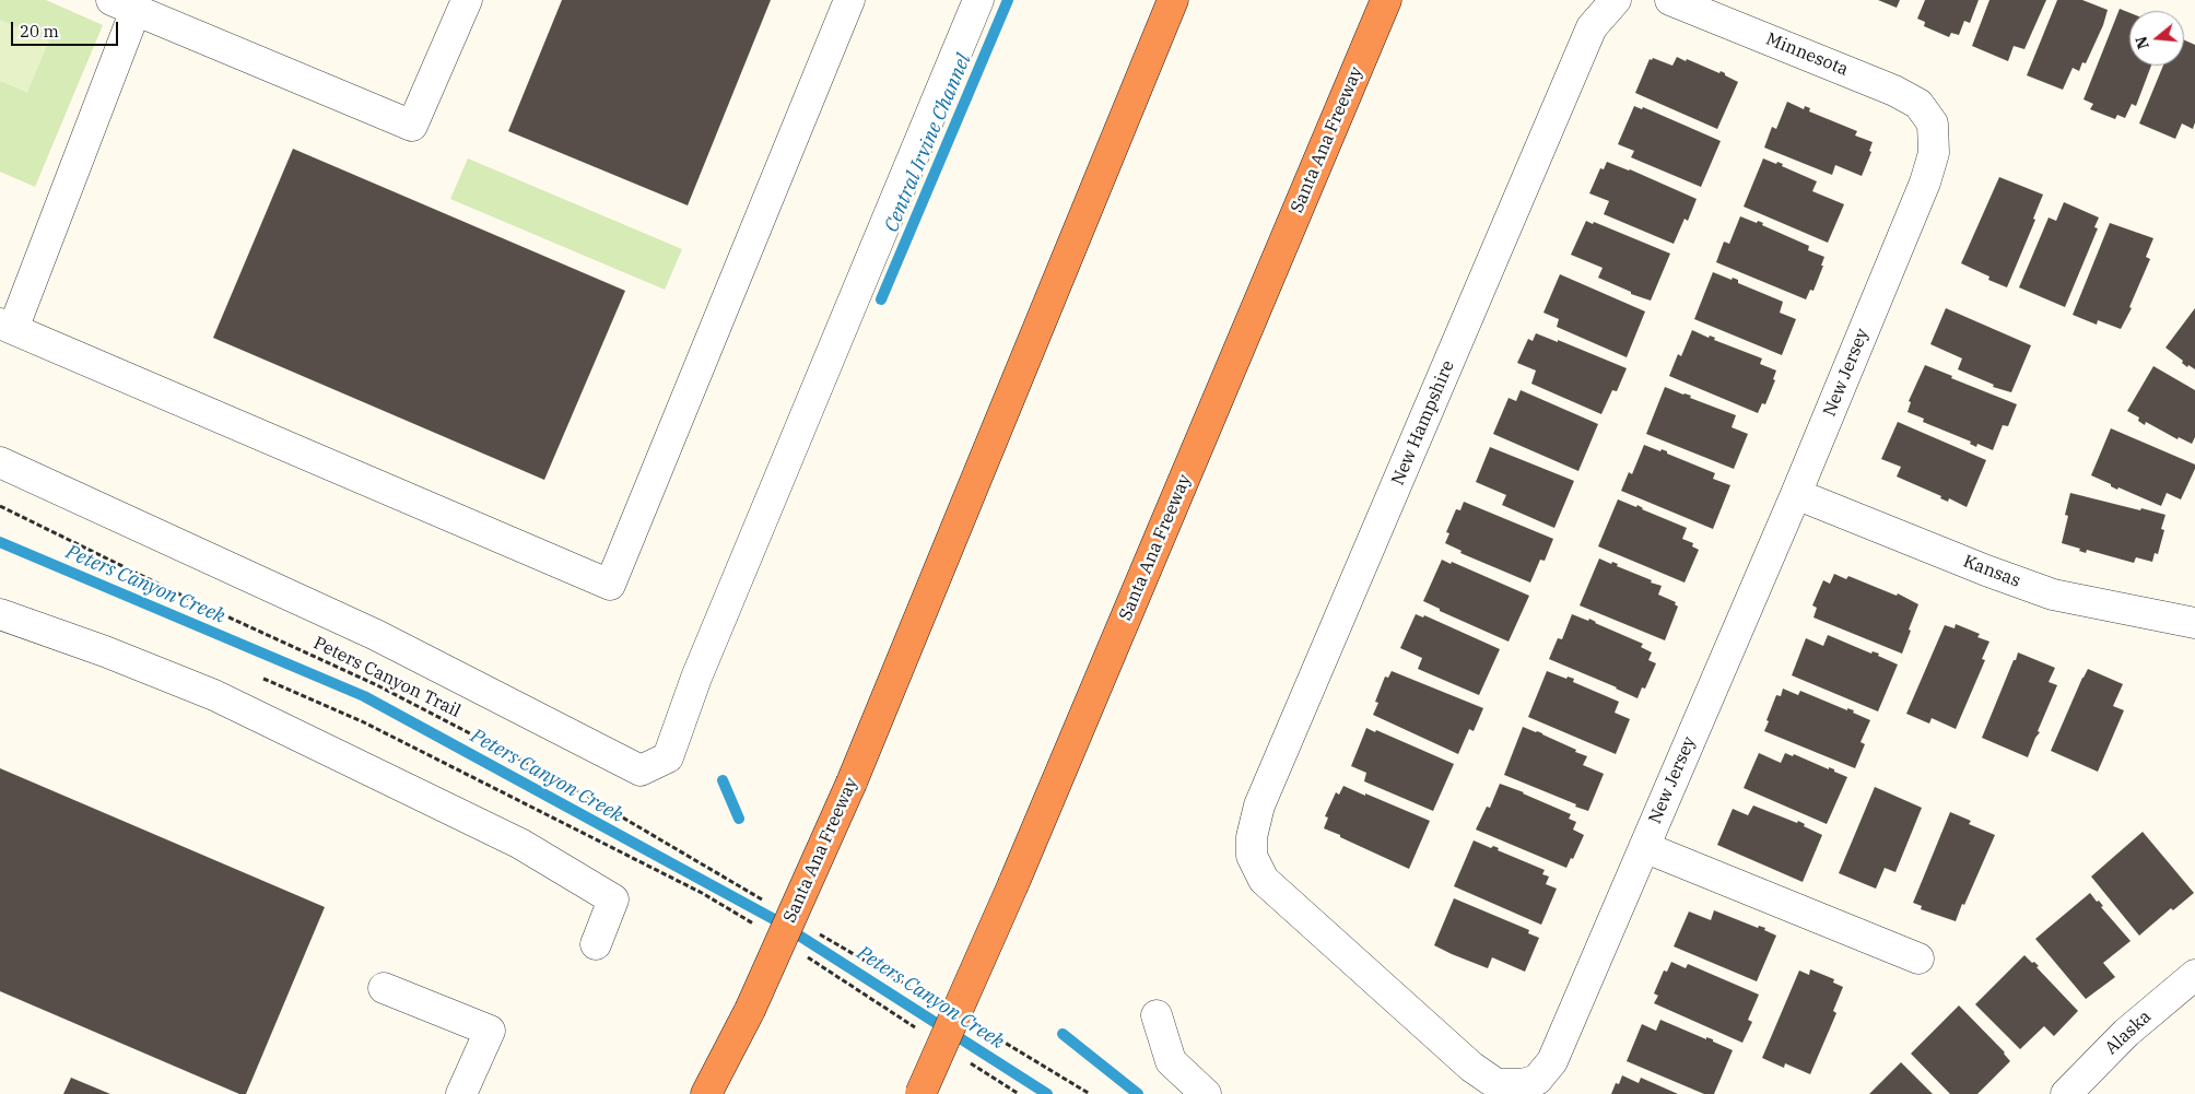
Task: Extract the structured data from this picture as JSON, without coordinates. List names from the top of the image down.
{
  "streets": {
    "highway": ["Santa Ana Freeway"],
    "street": [
      "Minnesota",
      "New Jersey",
      "New Hampshire",
      "Kansas",
      "Alaska"
    ],
    "path": ["Peters Canyon Trail"]
  },
  "crossings": [
    ["Minnesota", "New Jersey"],
    ["New Jersey", "New Hampshire"],
    ["New Jersey", "Kansas"]
  ],
  "water": ["Central Irvine Channel", "Peters Canyon Creek"],
  "scale_bar": "20 m",
  "north": "left"
}
